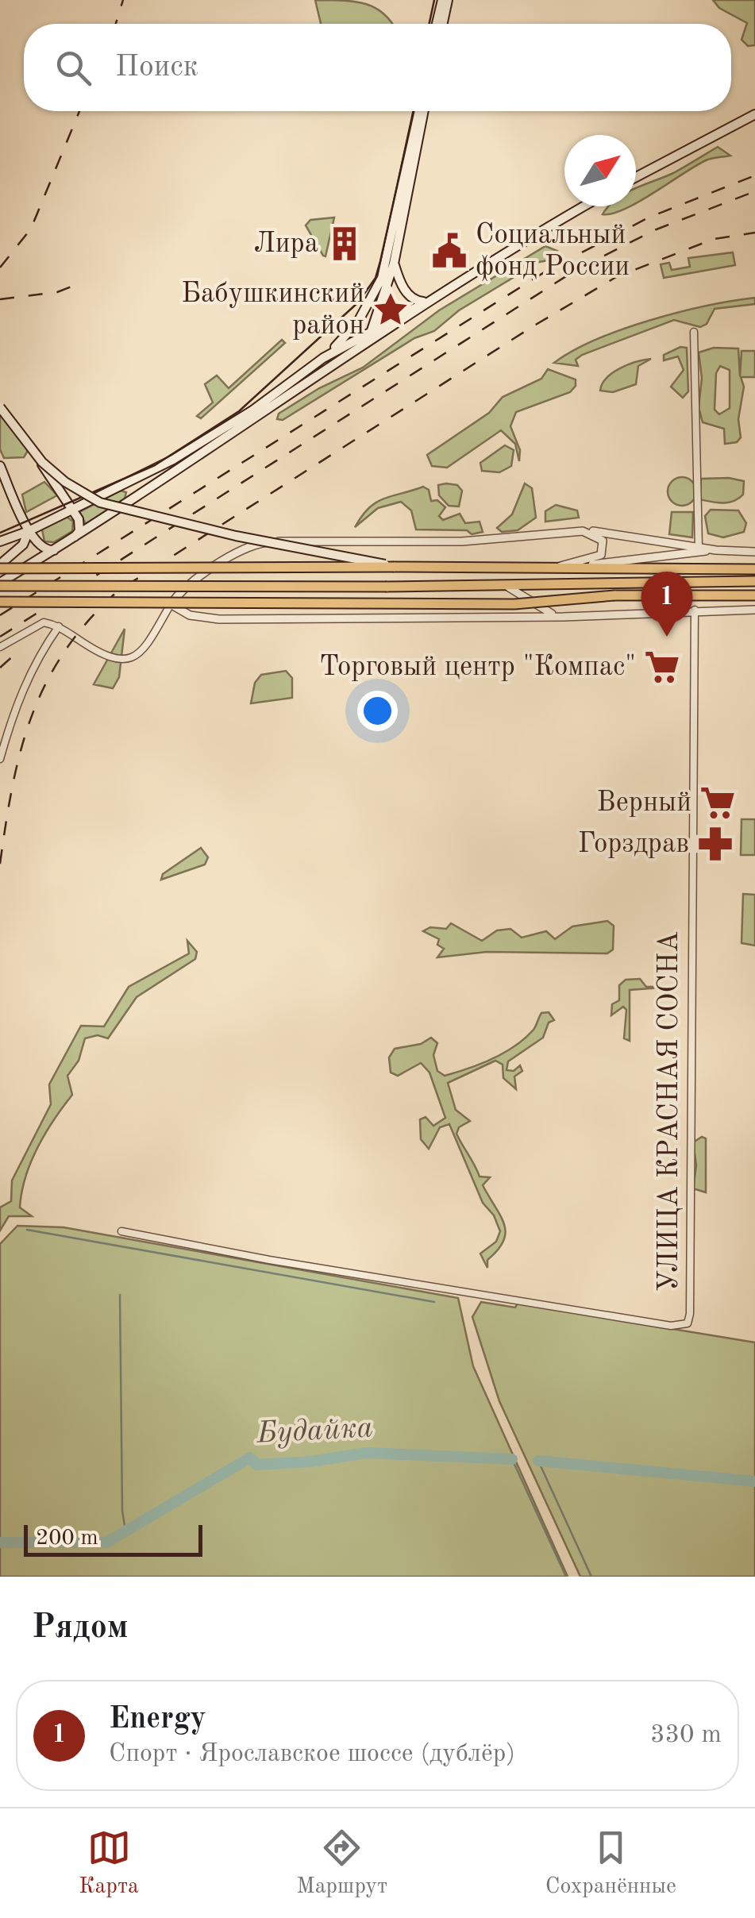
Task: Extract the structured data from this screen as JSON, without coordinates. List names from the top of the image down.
{
  "streets": {
    "street": ["УЛИЦА КРАСНАЯ СОСНА"]
  },
  "water": ["Будайка"],
  "places": {
    "building": ["Лира"],
    "public building": ["Социальный фонд России"],
    "place": ["Бабушкинский район"],
    "supermarket": ["Торговый центр \"Компас\"", "Верный"],
    "pharmacy": ["Горздрав"]
  },
  "scale_bar": "200 m",
  "north": "top right",
  "page": {
    "search": "Поиск",
    "pins": "1",
    "scale": "200 m",
    "heading": "Рядом",
    "list": [
      {
        "mark": "1",
        "name": "Energy",
        "note": "Спорт · Ярославское шоссе (дублёр)",
        "value": "330 m"
      }
    ],
    "nav": ["Карта", "Маршрут", "Сохранённые"]
  }
}
